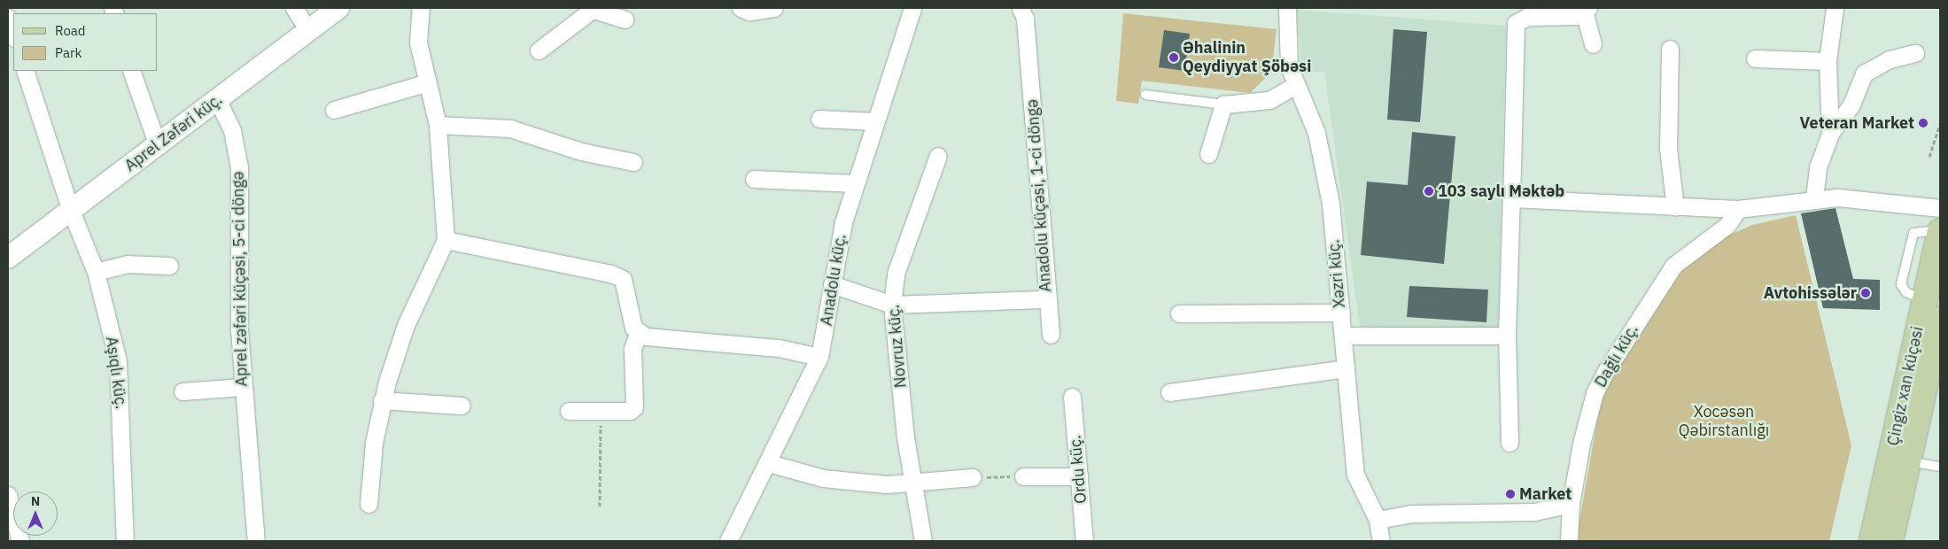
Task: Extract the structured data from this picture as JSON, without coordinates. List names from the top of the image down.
{
  "streets": {
    "main road": ["Çingiz xan küçəsi"],
    "street": [
      "Aprel Zəfəri küç.",
      "Anadolu küçəsi, 1-ci döngə",
      "Xəzri küç.",
      "Aprel zəfəri küçəsi, 5-ci döngə",
      "Anadolu küç.",
      "Novruz küç.",
      "Dağlı küç.",
      "Aşıqlı küç.",
      "Ordu küç."
    ]
  },
  "crossings": [
    ["Aprel Zəfəri küç.", "Aprel zəfəri küçəsi, 5-ci döngə"],
    ["Aprel Zəfəri küç.", "Aşıqlı küç."],
    ["Anadolu küçəsi, 1-ci döngə", "Anadolu küç."],
    ["Anadolu küçəsi, 1-ci döngə", "Novruz küç."]
  ],
  "parks": ["Xocəsən Qəbirstanlığı"],
  "places": [
    "Əhalinin Qeydiyyat Şöbəsi",
    "Veteran Market",
    "103 saylı Məktəb",
    "Avtohissələr",
    "Market"
  ],
  "legend": ["Road", "Park"],
  "north": "top"
}
